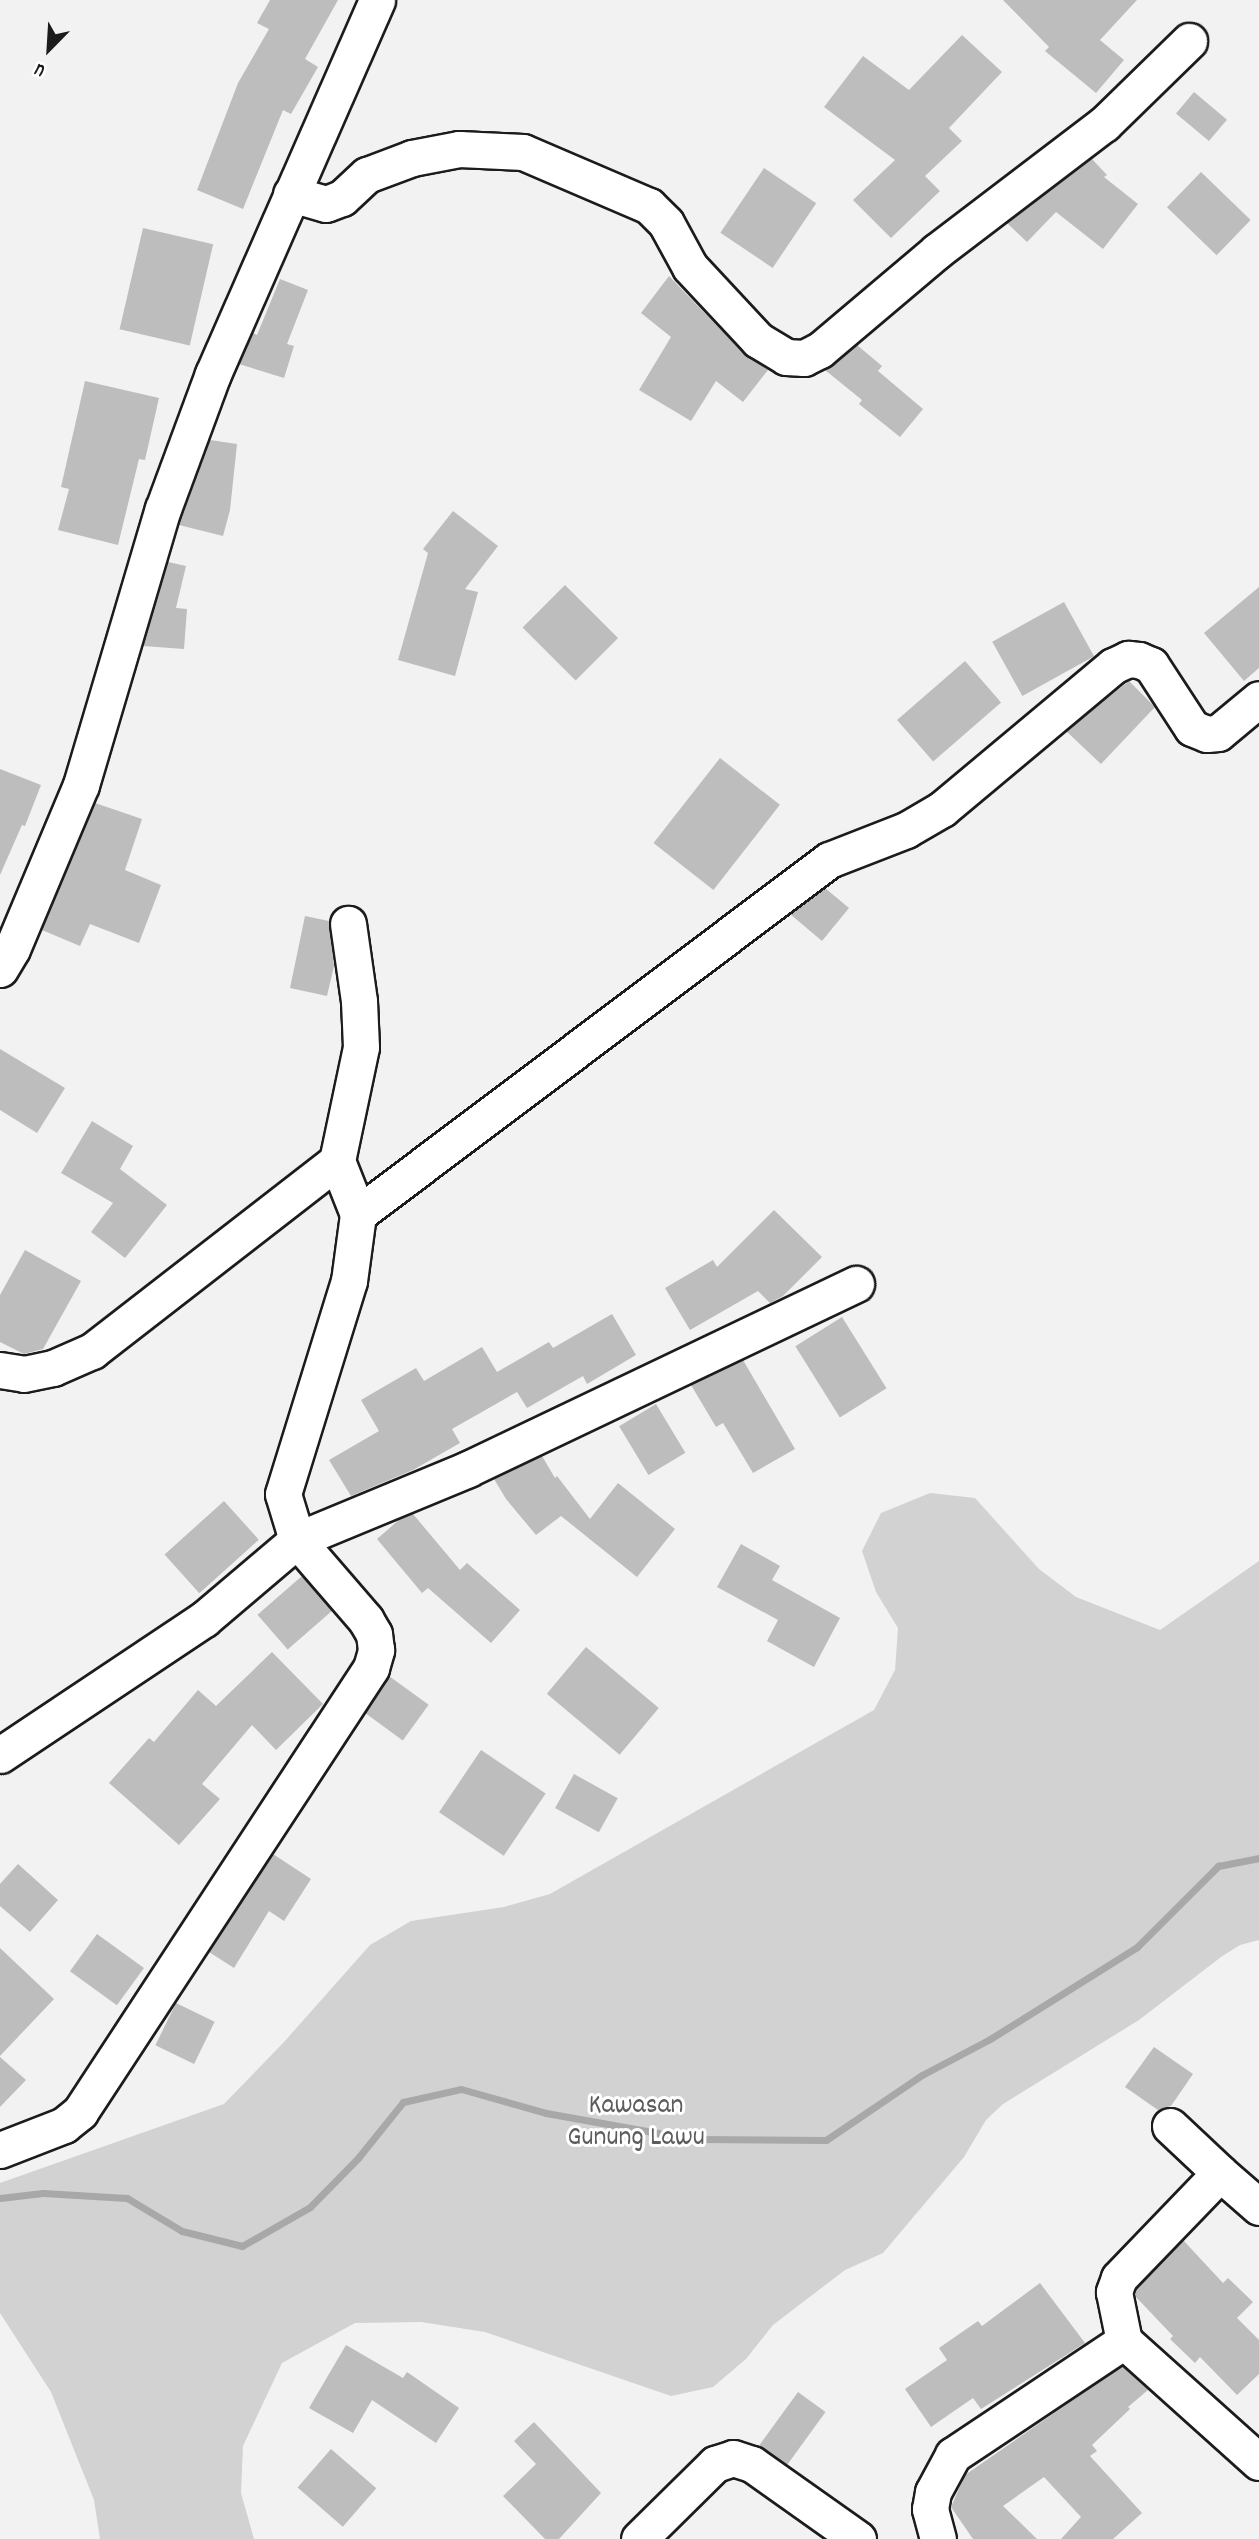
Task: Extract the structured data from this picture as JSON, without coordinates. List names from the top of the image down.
{
  "parks": ["Kawasan Gunung Lawu"],
  "north": "bottom left"
}
